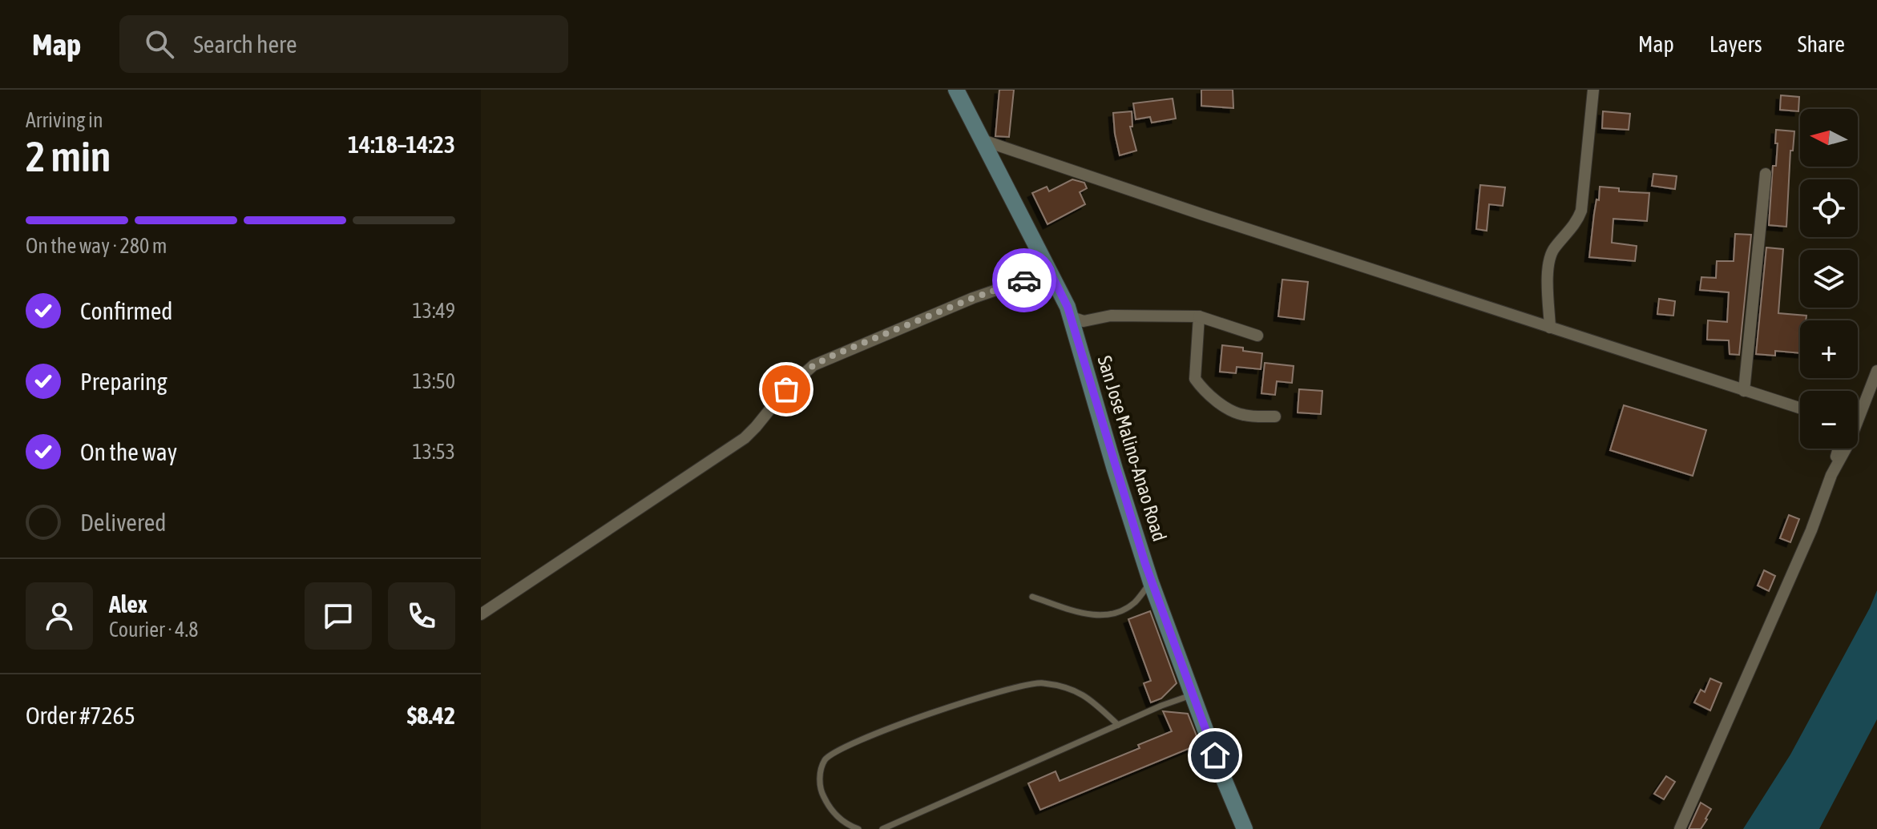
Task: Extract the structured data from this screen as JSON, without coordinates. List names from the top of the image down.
{
  "streets": {
    "main road": ["San Jose Malino-Anao Road"]
  },
  "north": "left",
  "page": {
    "header": "Map",
    "search": "Search here",
    "nav": ["Map", "Layers", "Share"],
    "heading": ["2 min", "Arriving in", "14:18–14:23"],
    "panel": [
      "Alex",
      "Courier · 4.8",
      "Order #7265",
      "$8.42"
    ],
    "map_buttons": ["+", "−"],
    "bar": "On the way · 280 m",
    "list": [
      ["Confirmed", "13:49"],
      ["Preparing", "13:50"],
      ["On the way", "13:53"],
      "Delivered"
    ]
  }
}
